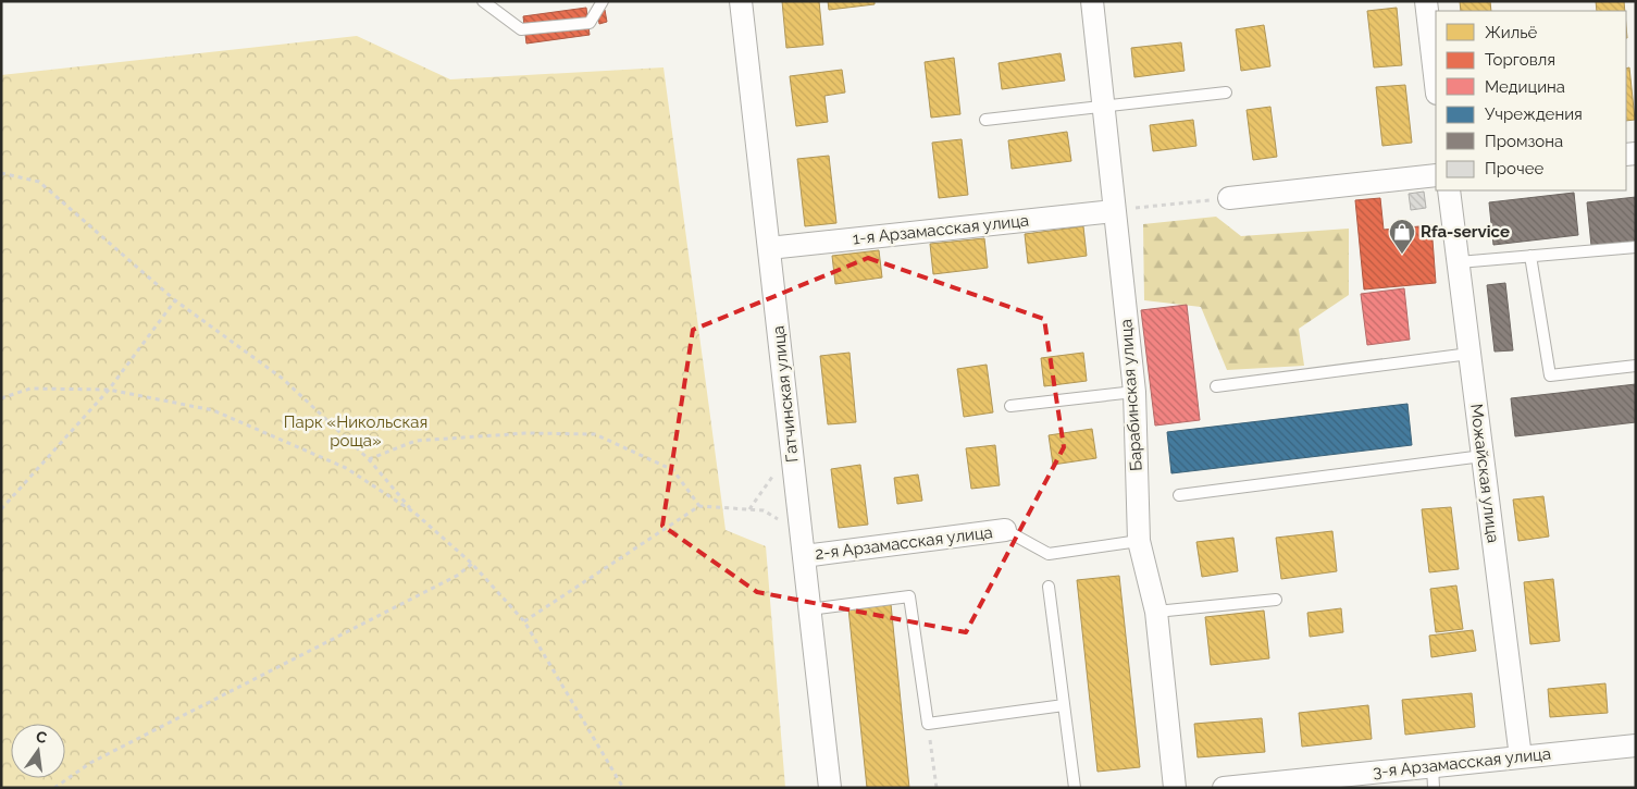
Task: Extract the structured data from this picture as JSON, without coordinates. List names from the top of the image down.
{
  "streets": {
    "street": [
      "1-я Арзамасская улица",
      "Гатчинская улица",
      "Барабинская улица",
      "Можайская улица",
      "2-я Арзамасская улица",
      "3-я Арзамасская улица"
    ]
  },
  "crossings": [
    ["1-я Арзамасская улица", "Гатчинская улица"],
    ["1-я Арзамасская улица", "Барабинская улица"],
    ["Гатчинская улица", "2-я Арзамасская улица"],
    ["Можайская улица", "3-я Арзамасская улица"]
  ],
  "parks": ["Парк «Никольская роща»"],
  "places": {
    "shop": ["Rfa-service"]
  },
  "legend": [
    "Жильё",
    "Торговля",
    "Медицина",
    "Учреждения",
    "Промзона",
    "Прочее"
  ],
  "north": "top"
}
